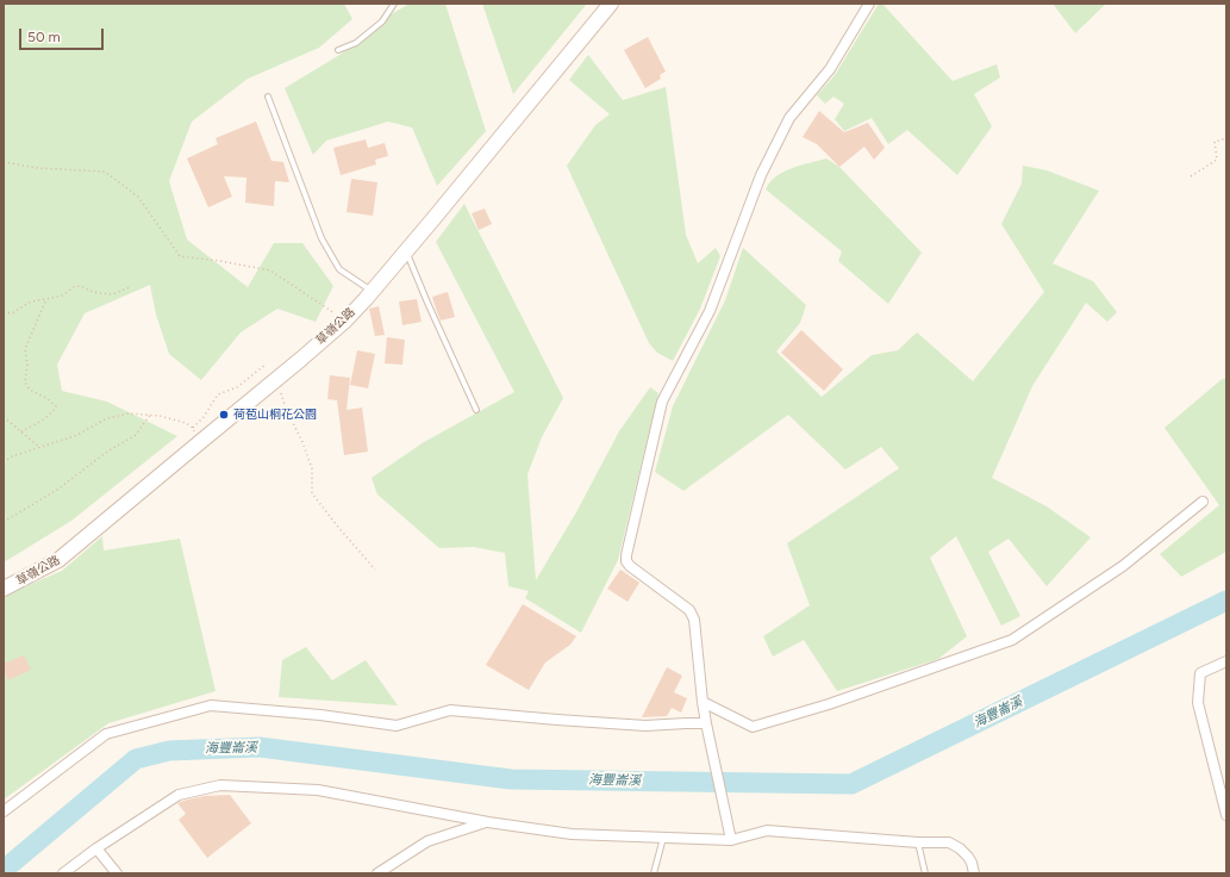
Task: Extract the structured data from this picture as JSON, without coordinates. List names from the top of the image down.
{
  "streets": {
    "main road": ["草嶺公路"]
  },
  "water": ["海豐崙溪"],
  "places": ["荷苞山桐花公園"],
  "scale_bar": "50 m"
}
